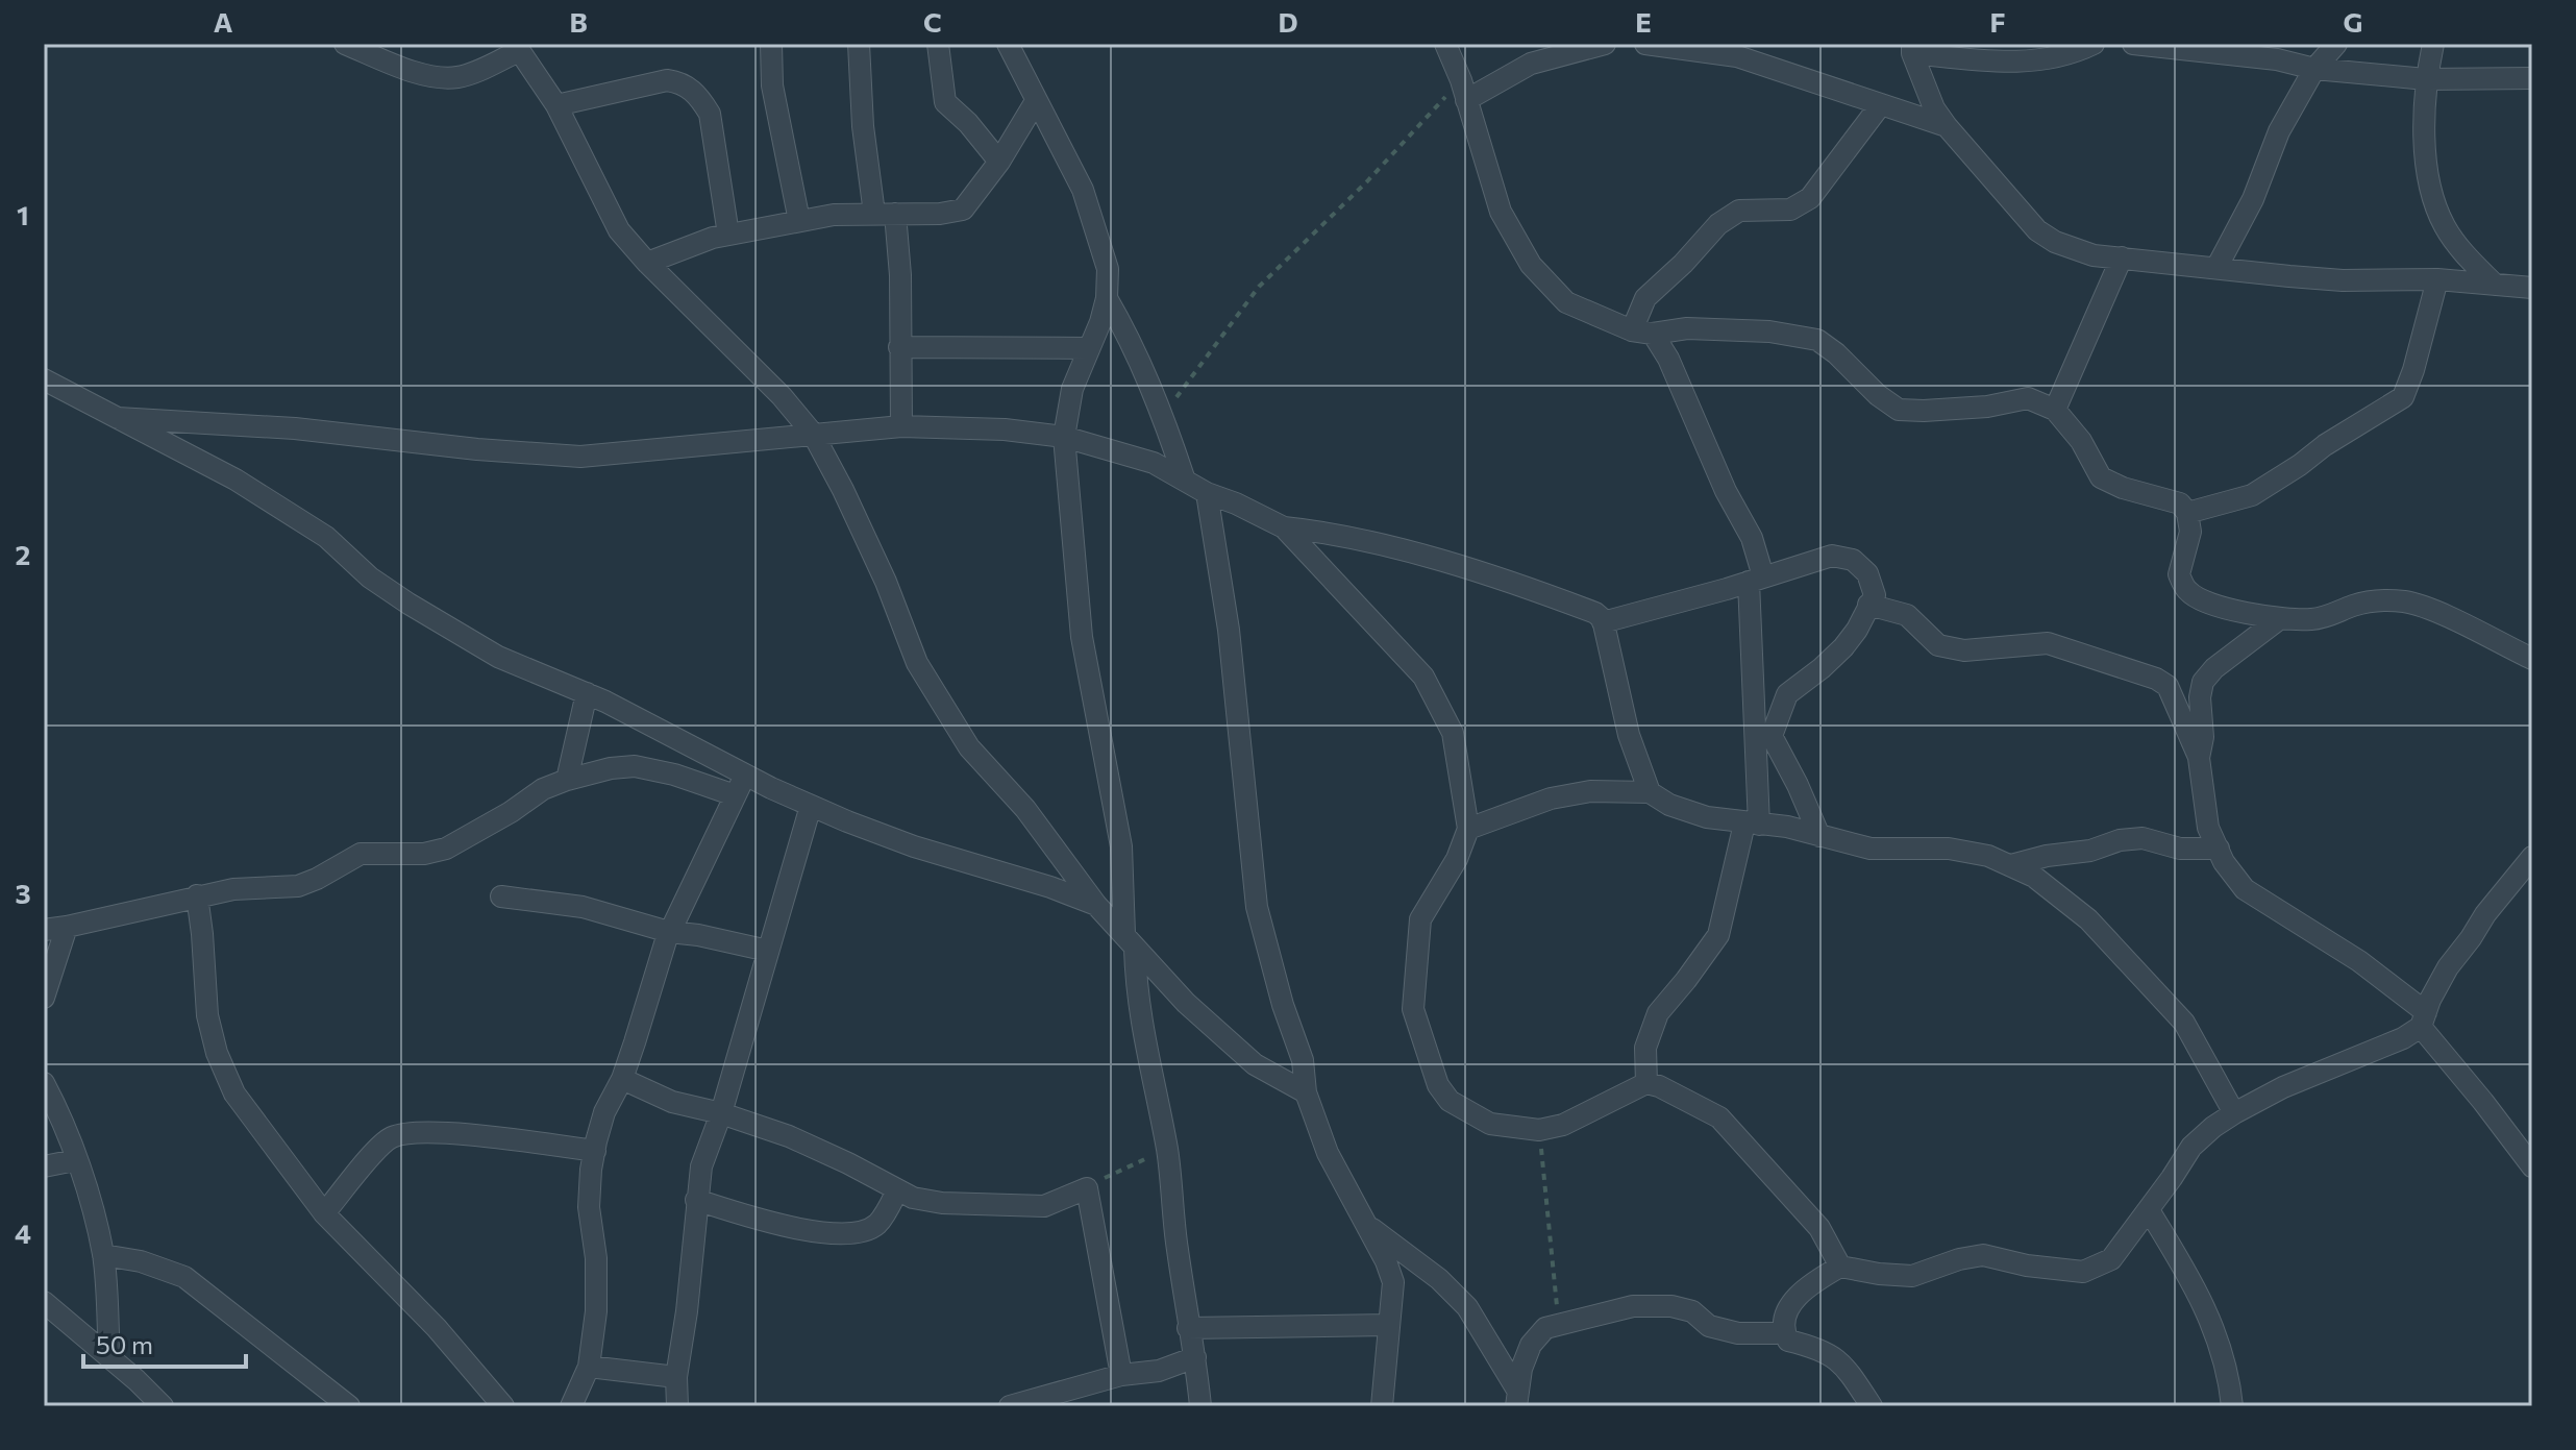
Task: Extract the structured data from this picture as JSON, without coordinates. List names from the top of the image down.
{
  "scale_bar": "50 m",
  "grid": {
    "columns": [
      "A",
      "B",
      "C",
      "D",
      "E",
      "F",
      "G"
    ],
    "rows": [
      "1",
      "2",
      "3",
      "4"
    ]
  }
}
